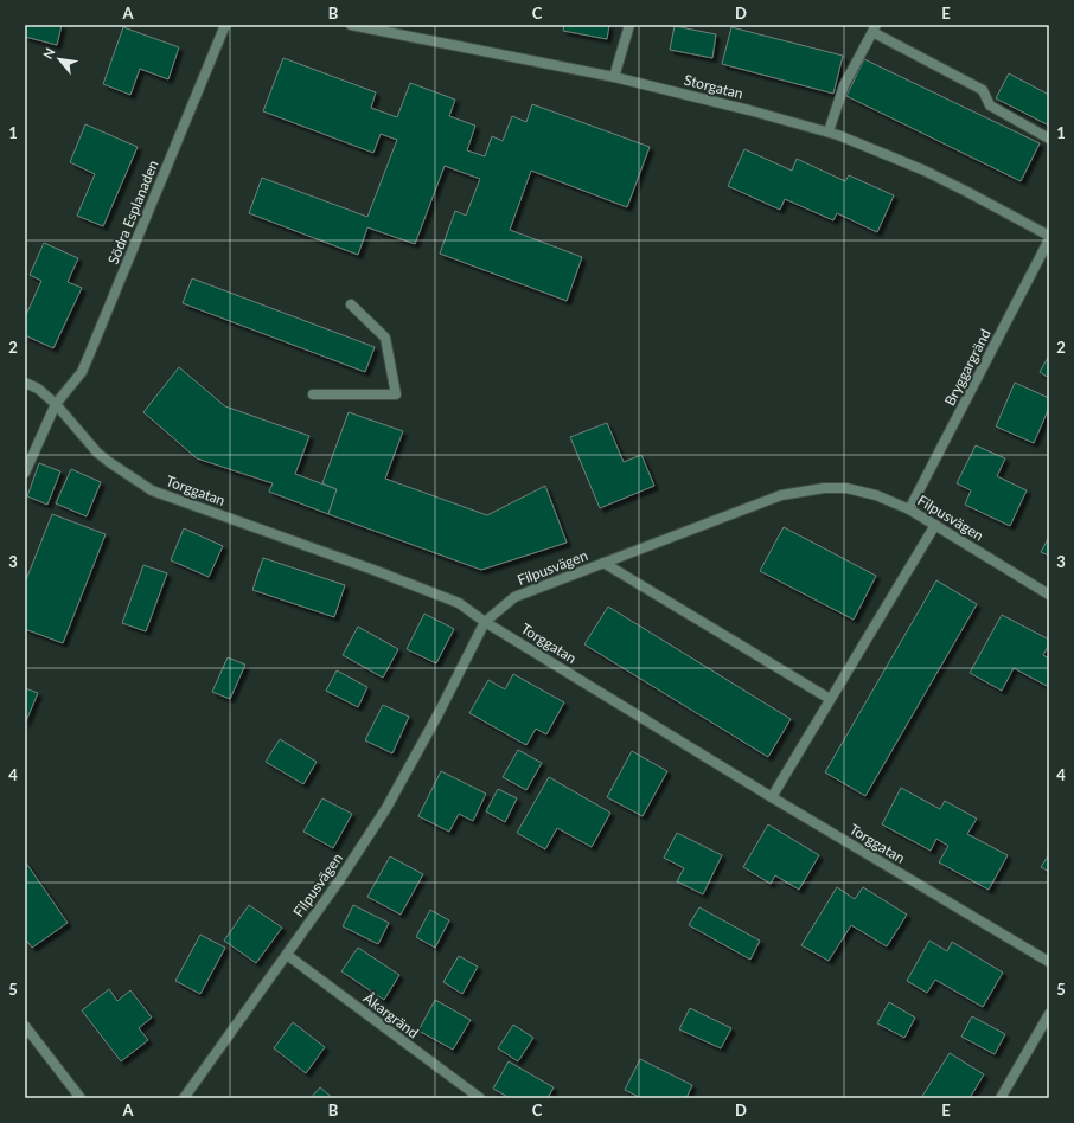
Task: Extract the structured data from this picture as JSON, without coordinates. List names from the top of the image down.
{
  "streets": {
    "street": [
      "Storgatan",
      "Södra Esplanaden",
      "Bryggargränd",
      "Torggatan",
      "Filpusvägen",
      "Åkargränd"
    ]
  },
  "crossings": [
    ["Storgatan", "Bryggargränd"],
    ["Södra Esplanaden", "Torggatan"],
    ["Bryggargränd", "Filpusvägen"],
    ["Torggatan", "Filpusvägen"],
    ["Filpusvägen", "Åkargränd"]
  ],
  "north": "top left",
  "grid": {
    "columns": [
      "A",
      "B",
      "C",
      "D",
      "E"
    ],
    "rows": [
      "1",
      "2",
      "3",
      "4",
      "5"
    ]
  }
}
